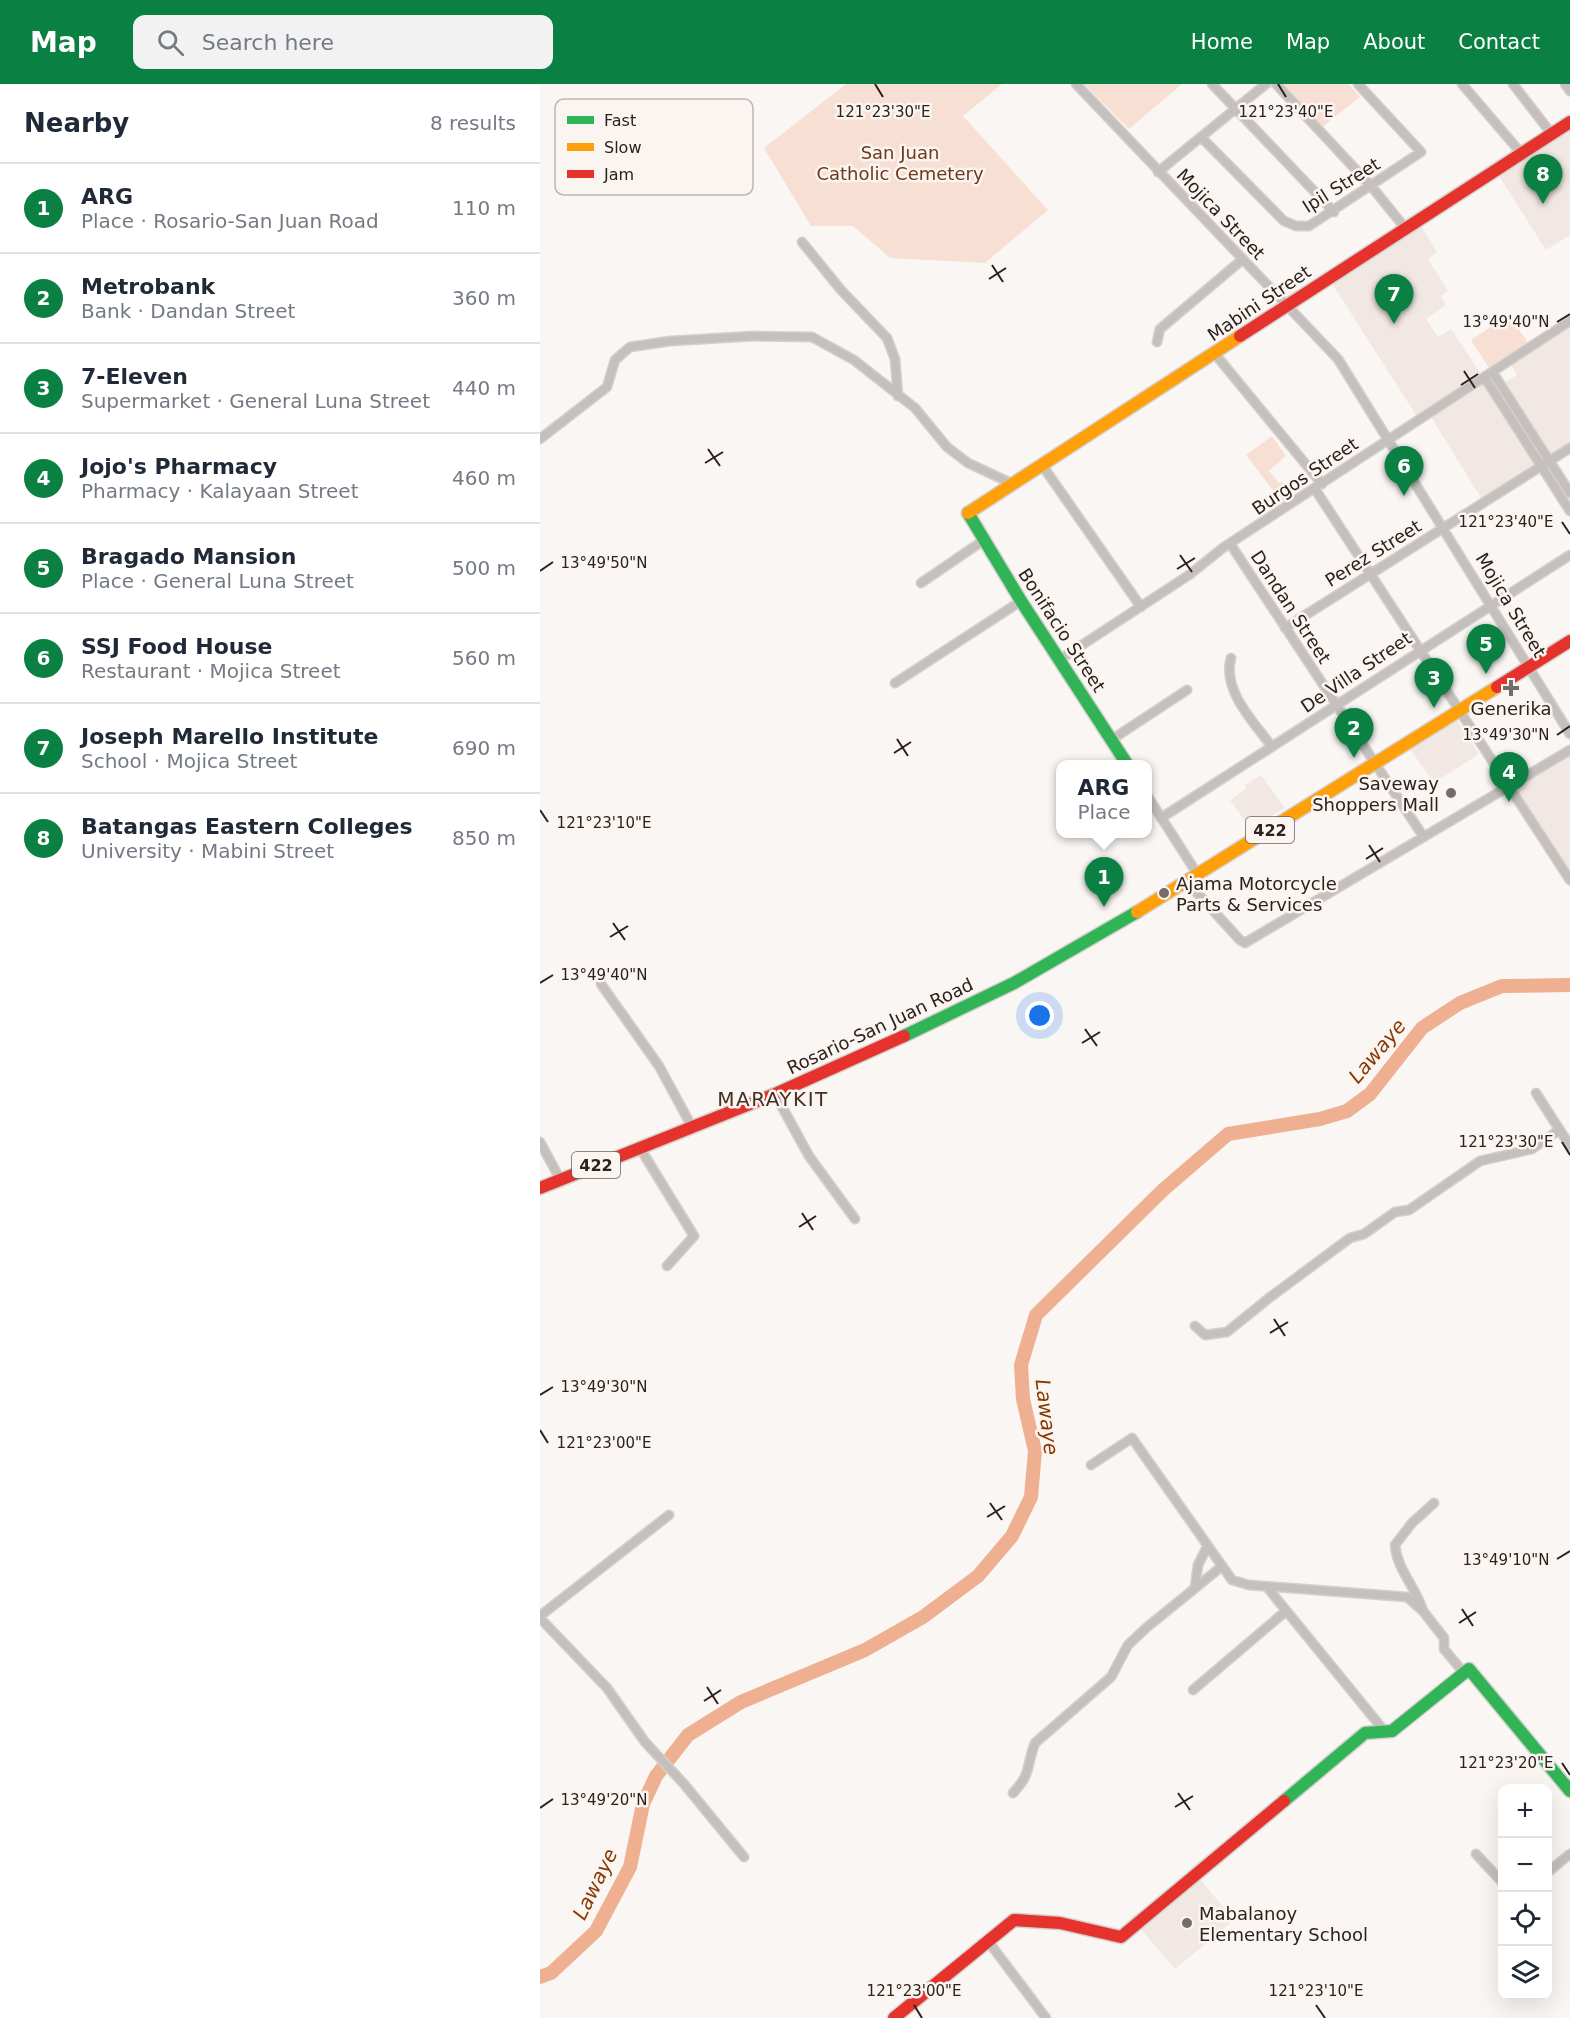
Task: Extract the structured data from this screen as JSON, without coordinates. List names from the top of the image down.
{
  "streets": {
    "street": [
      "Ipil Street",
      "Mojica Street",
      "Mabini Street",
      "Burgos Street",
      "Perez Street",
      "Dandan Street",
      "Bonifacio Street",
      "De Villa Street",
      "422",
      "Rosario-San Juan Road"
    ]
  },
  "crossings": [
    ["Mojica Street", "Mabini Street"],
    ["Mojica Street", "Burgos Street"],
    ["Mojica Street", "Perez Street"],
    ["Mojica Street", "De Villa Street"],
    ["Mojica Street", "422"],
    ["Mabini Street", "Bonifacio Street"],
    ["Burgos Street", "Dandan Street"],
    ["Burgos Street", "Bonifacio Street"],
    ["Perez Street", "Dandan Street"],
    ["Dandan Street", "De Villa Street"],
    ["Dandan Street", "422"],
    ["422", "Rosario-San Juan Road"]
  ],
  "districts": ["MARAYKIT"],
  "water": ["Lawaye"],
  "parks": ["San Juan Catholic Cemetery"],
  "places": {
    "health": ["Generika"],
    "other": ["Saveway Shoppers Mall", "Ajama Motorcycle Parts & Services", "Mabalanoy Elementary School"]
  },
  "legend": ["Fast", "Slow", "Jam"],
  "page": {
    "header": "Map",
    "search": "Search here",
    "nav": [
      "Home",
      "Map",
      "About",
      "Contact"
    ],
    "heading": ["Nearby", "8 results"],
    "pins": [
      "8",
      "7",
      "6",
      "5",
      "3",
      "2",
      "4",
      "1"
    ],
    "list": [
      {
        "mark": "1",
        "name": "ARG",
        "note": "Place · Rosario-San Juan Road",
        "value": "110 m"
      },
      {
        "mark": "2",
        "name": "Metrobank",
        "note": "Bank · Dandan Street",
        "value": "360 m"
      },
      {
        "mark": "3",
        "name": "7-Eleven",
        "note": "Supermarket · General Luna Street",
        "value": "440 m"
      },
      {
        "mark": "4",
        "name": "Jojo's Pharmacy",
        "note": "Pharmacy · Kalayaan Street",
        "value": "460 m"
      },
      {
        "mark": "5",
        "name": "Bragado Mansion",
        "note": "Place · General Luna Street",
        "value": "500 m"
      },
      {
        "mark": "6",
        "name": "SSJ Food House",
        "note": "Restaurant · Mojica Street",
        "value": "560 m"
      },
      {
        "mark": "7",
        "name": "Joseph Marello Institute",
        "note": "School · Mojica Street",
        "value": "690 m"
      },
      {
        "mark": "8",
        "name": "Batangas Eastern Colleges",
        "note": "University · Mabini Street",
        "value": "850 m"
      }
    ],
    "popup": ["ARG", "Place"],
    "map_buttons": ["+", "−"]
  },
  "coordinates": [
    "121°23'30\"E",
    "121°23'40\"E",
    "13°49'40\"N",
    "13°49'50\"N",
    "13°49'30\"N",
    "121°23'10\"E",
    "121°23'00\"E",
    "13°49'10\"N",
    "121°23'20\"E",
    "13°49'20\"N"
  ]
}
